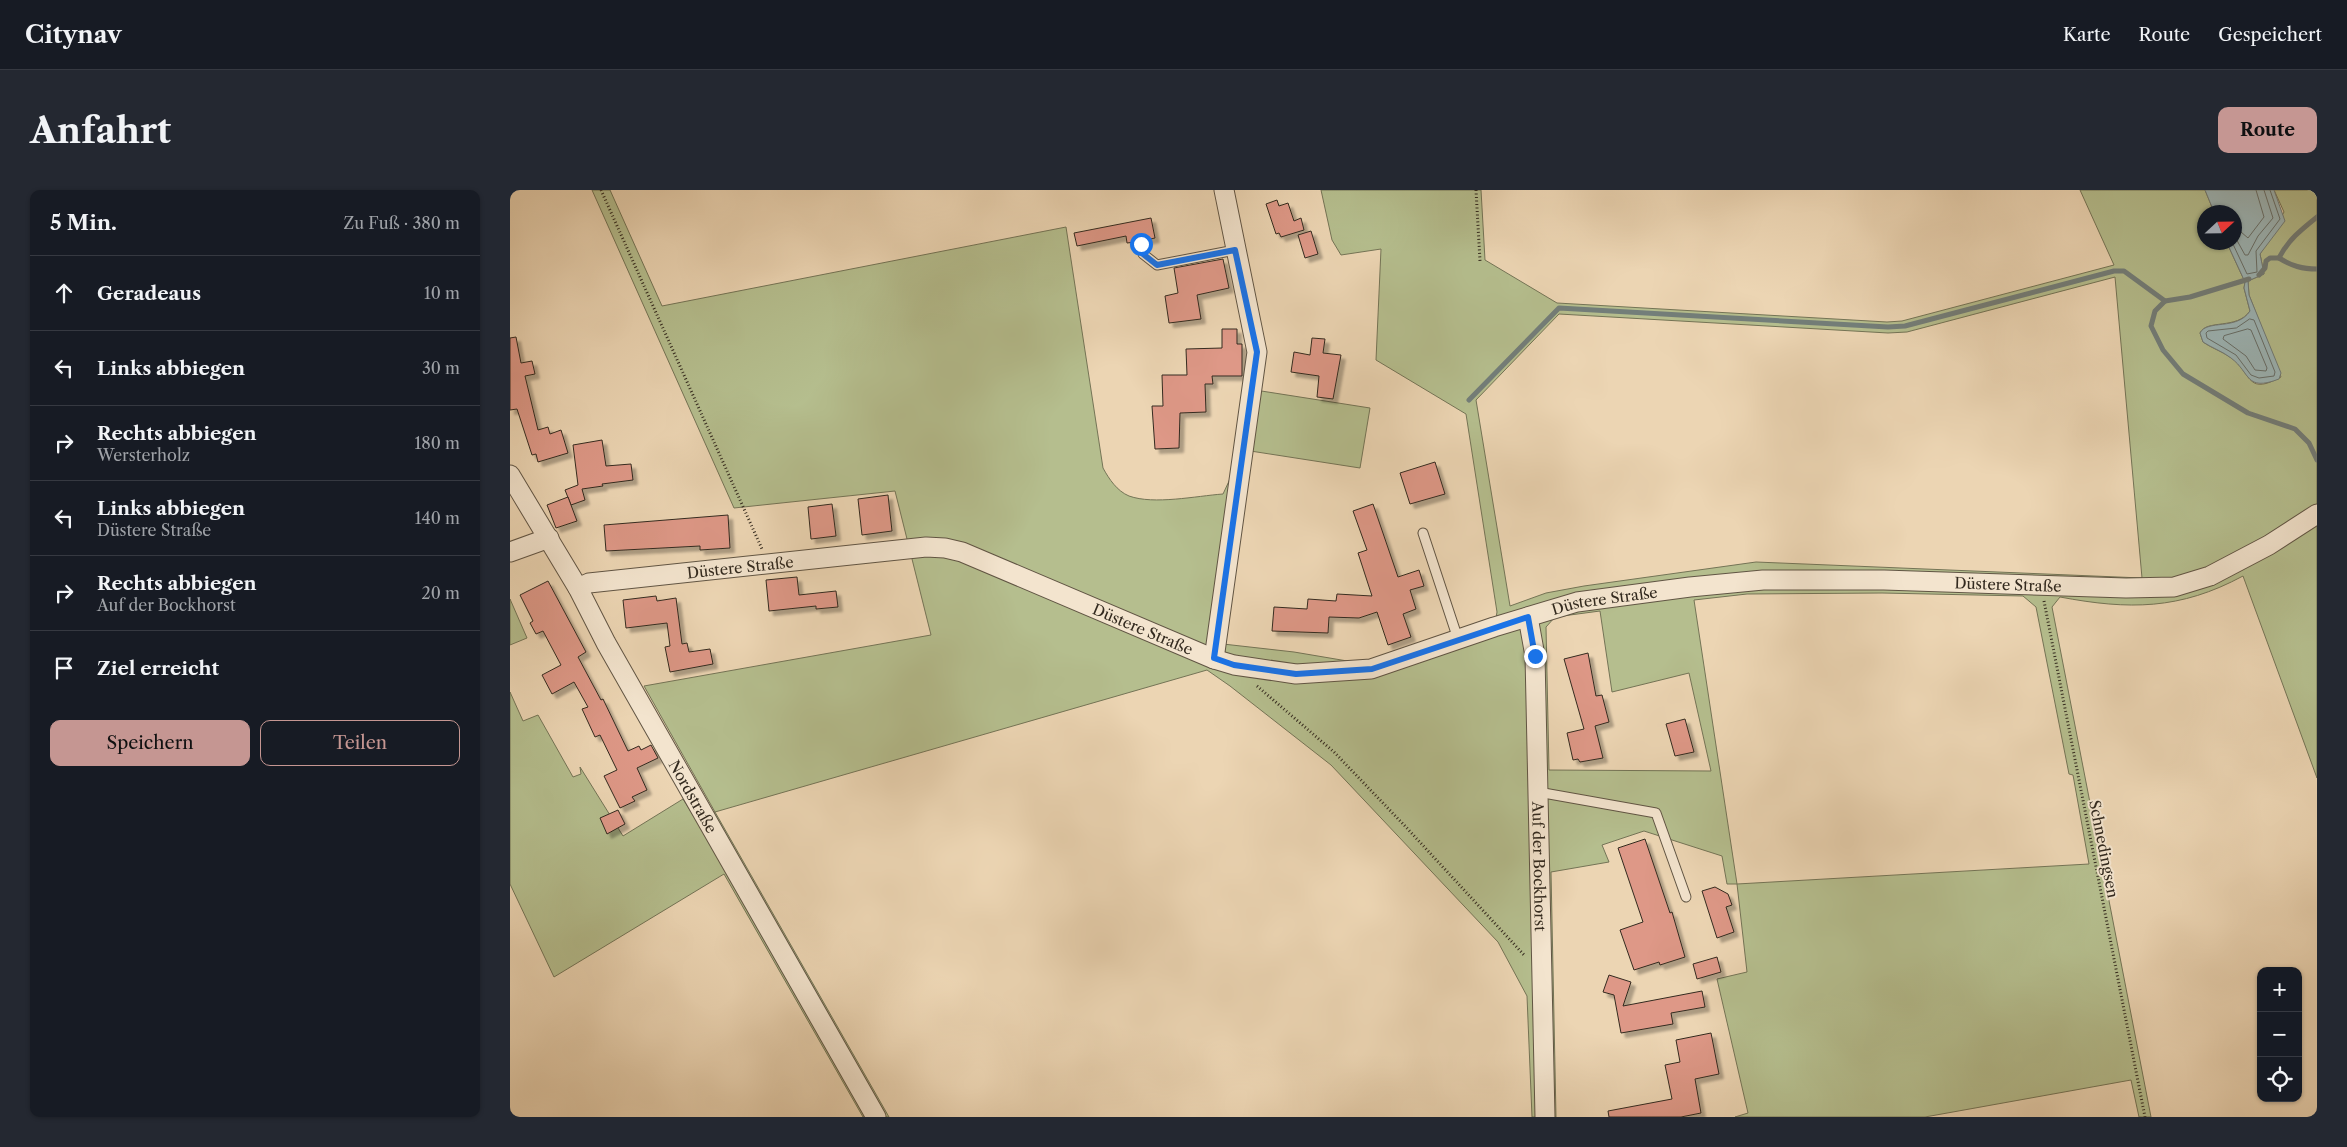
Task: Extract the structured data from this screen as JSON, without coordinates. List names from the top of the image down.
{
  "streets": {
    "street": ["Düstere Straße", "Nordstraße", "Auf der Bockhorst"],
    "path": ["Schnedingsen"]
  },
  "crossings": [
    ["Düstere Straße", "Nordstraße"],
    ["Düstere Straße", "Schnedingsen"],
    ["Düstere Straße", "Auf der Bockhorst"]
  ],
  "north": "right",
  "page": {
    "header": "Citynav",
    "nav": ["Karte", "Route", "Gespeichert"],
    "buttons": [
      "Route",
      ["Speichern", "Teilen"]
    ],
    "title": "Anfahrt",
    "heading": ["5 Min.", "Zu Fuß · 380 m"],
    "list": [
      ["Geradeaus", "10 m"],
      ["Links abbiegen", "30 m"],
      ["Rechts abbiegen", "Wersterholz", "180 m"],
      ["Links abbiegen", "Düstere Straße", "140 m"],
      ["Rechts abbiegen", "Auf der Bockhorst", "20 m"],
      "Ziel erreicht"
    ],
    "map_buttons": ["+", "−"]
  }
}
